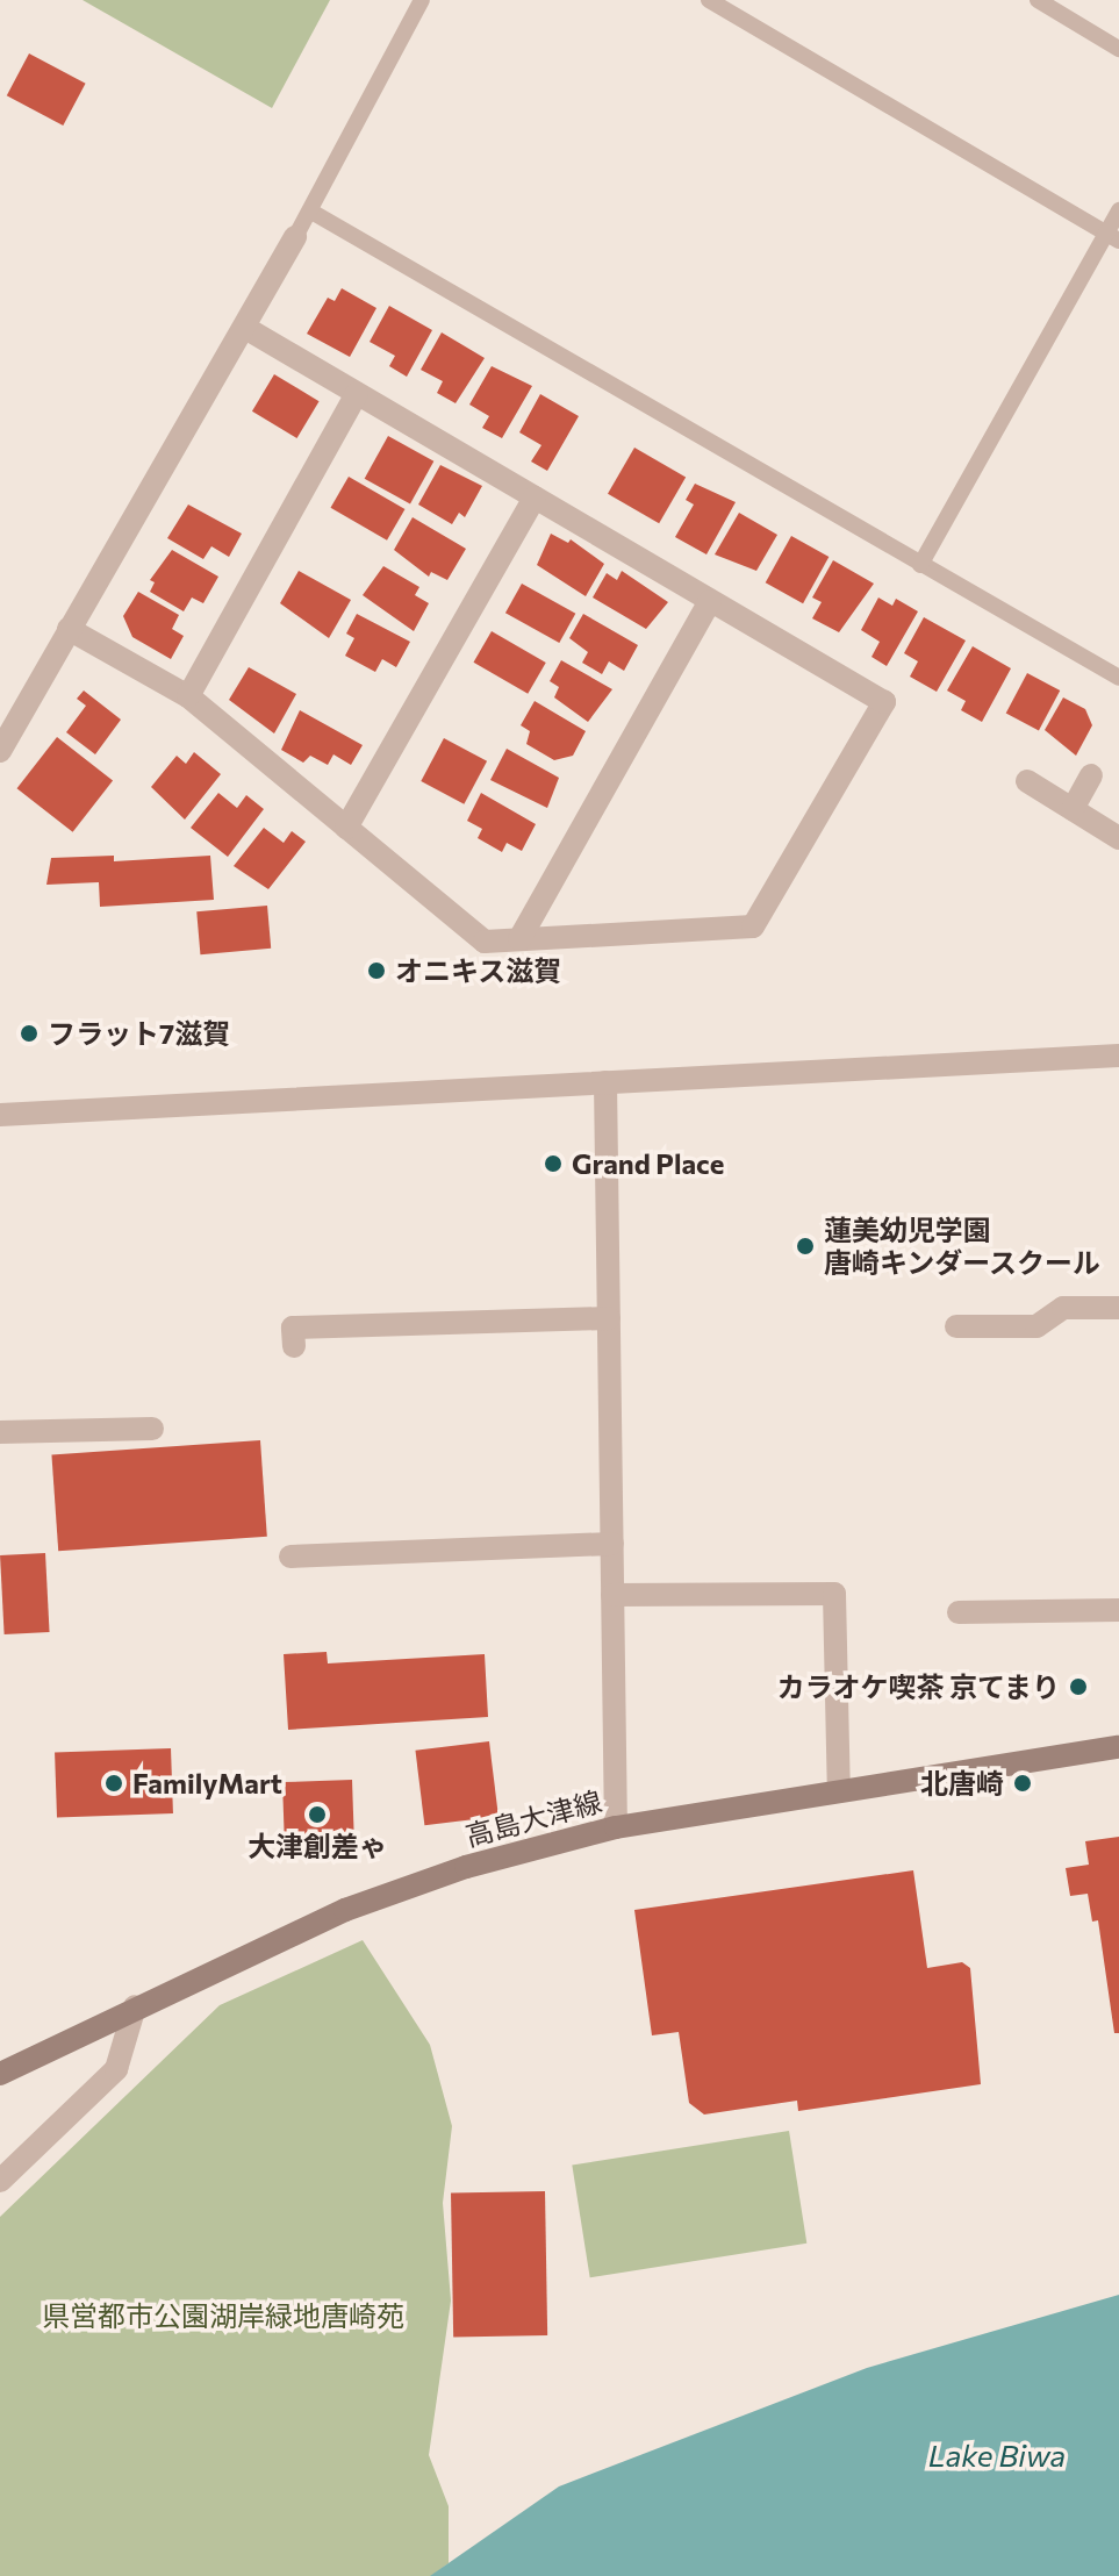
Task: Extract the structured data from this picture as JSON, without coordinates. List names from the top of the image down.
{
  "streets": {
    "main road": ["高島大津線"]
  },
  "water": ["Lake Biwa"],
  "parks": ["県営都市公園湖岸緑地唐崎苑"],
  "places": [
    "オニキス滋賀",
    "フラット7滋賀",
    "Grand Place",
    "蓮美幼児学園 唐崎キンダースクール",
    "カラオケ喫茶 京てまり",
    "FamilyMart",
    "北唐崎",
    "大津創差ゃ"
  ]
}
